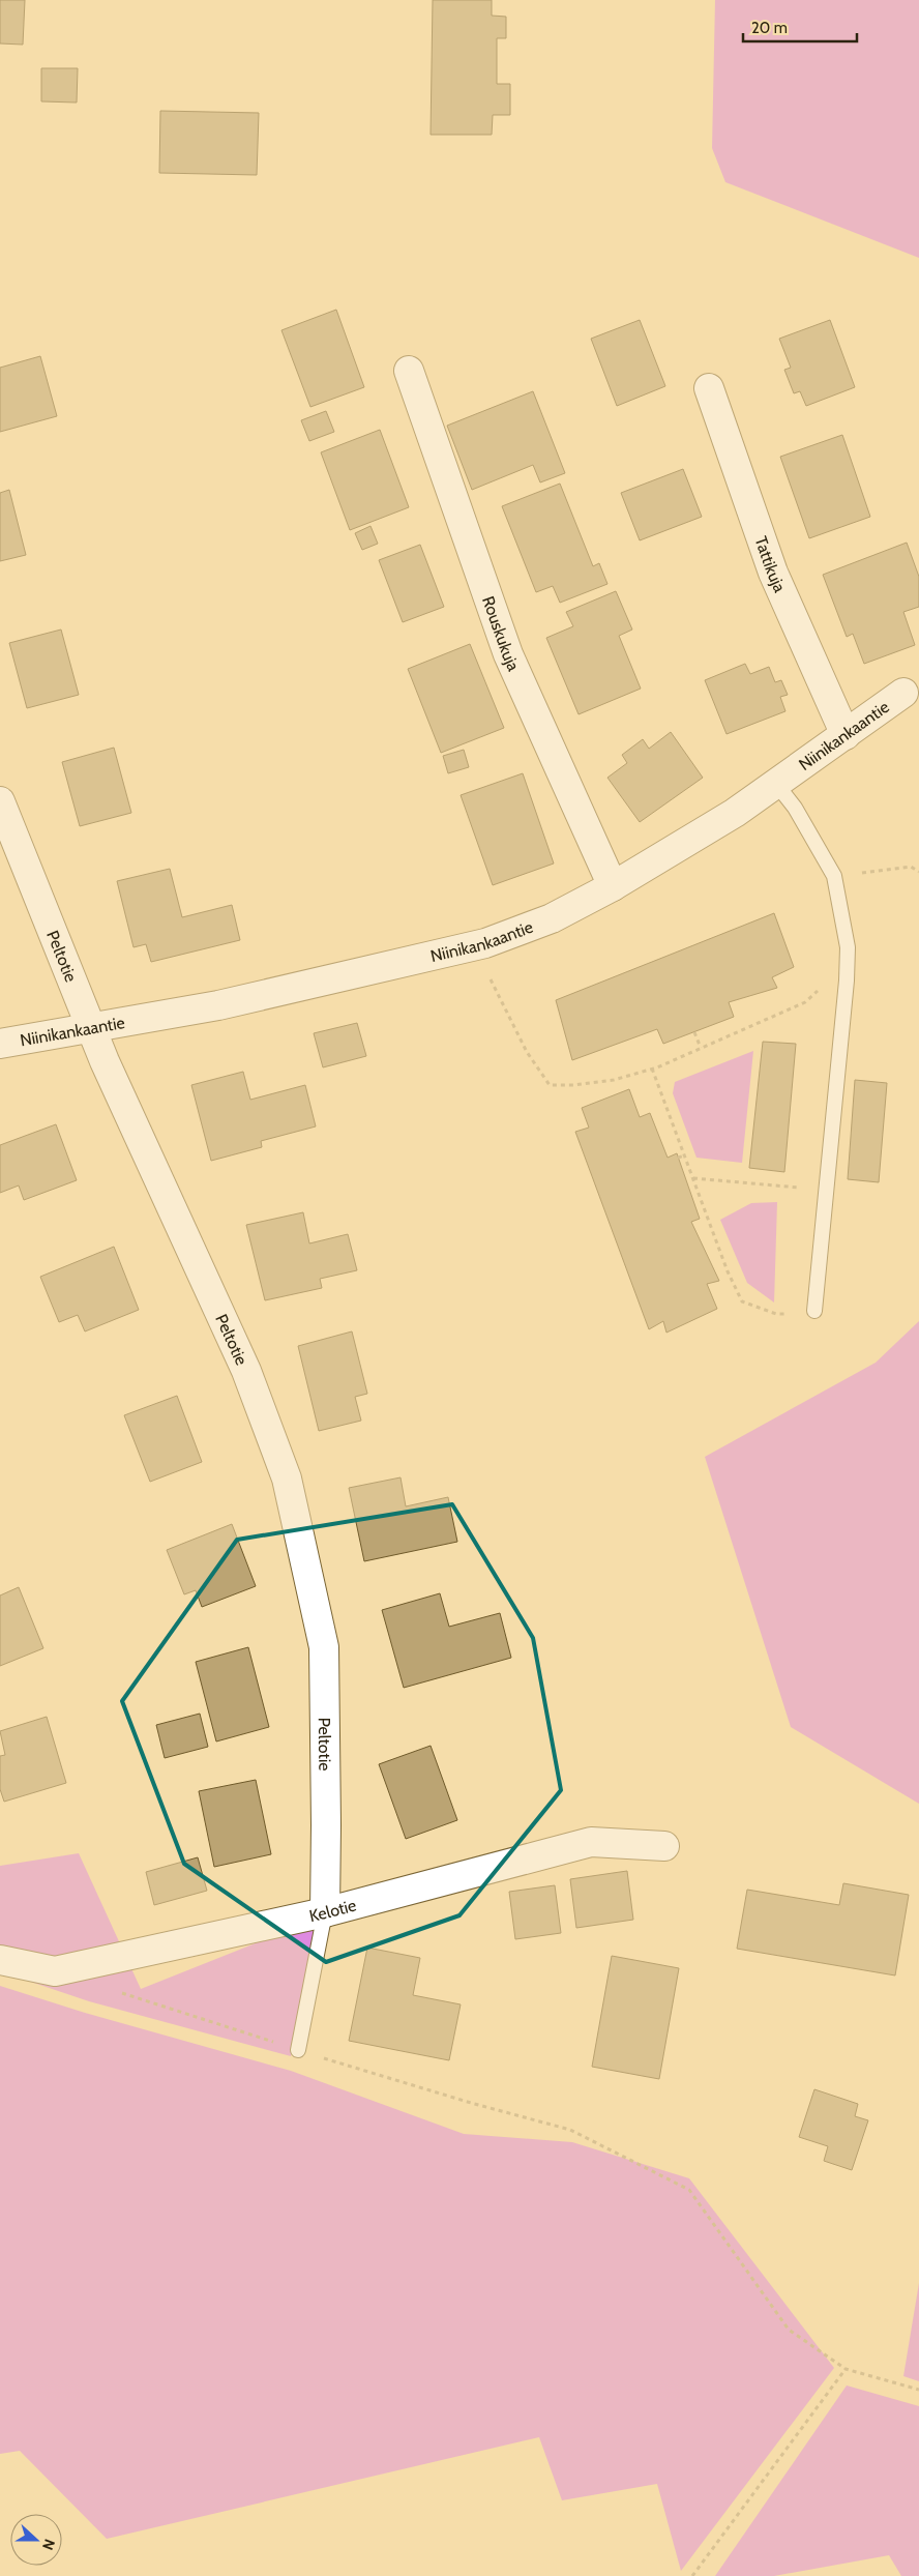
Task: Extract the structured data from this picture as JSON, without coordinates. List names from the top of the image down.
{
  "streets": {
    "street": [
      "Tattikuja",
      "Rouskukuja",
      "Niinikankaantie",
      "Peltotie",
      "Kelotie"
    ]
  },
  "crossings": [
    ["Tattikuja", "Niinikankaantie"],
    ["Rouskukuja", "Niinikankaantie"],
    ["Niinikankaantie", "Peltotie"],
    ["Peltotie", "Kelotie"]
  ],
  "scale_bar": "20 m",
  "north": "right"
}
